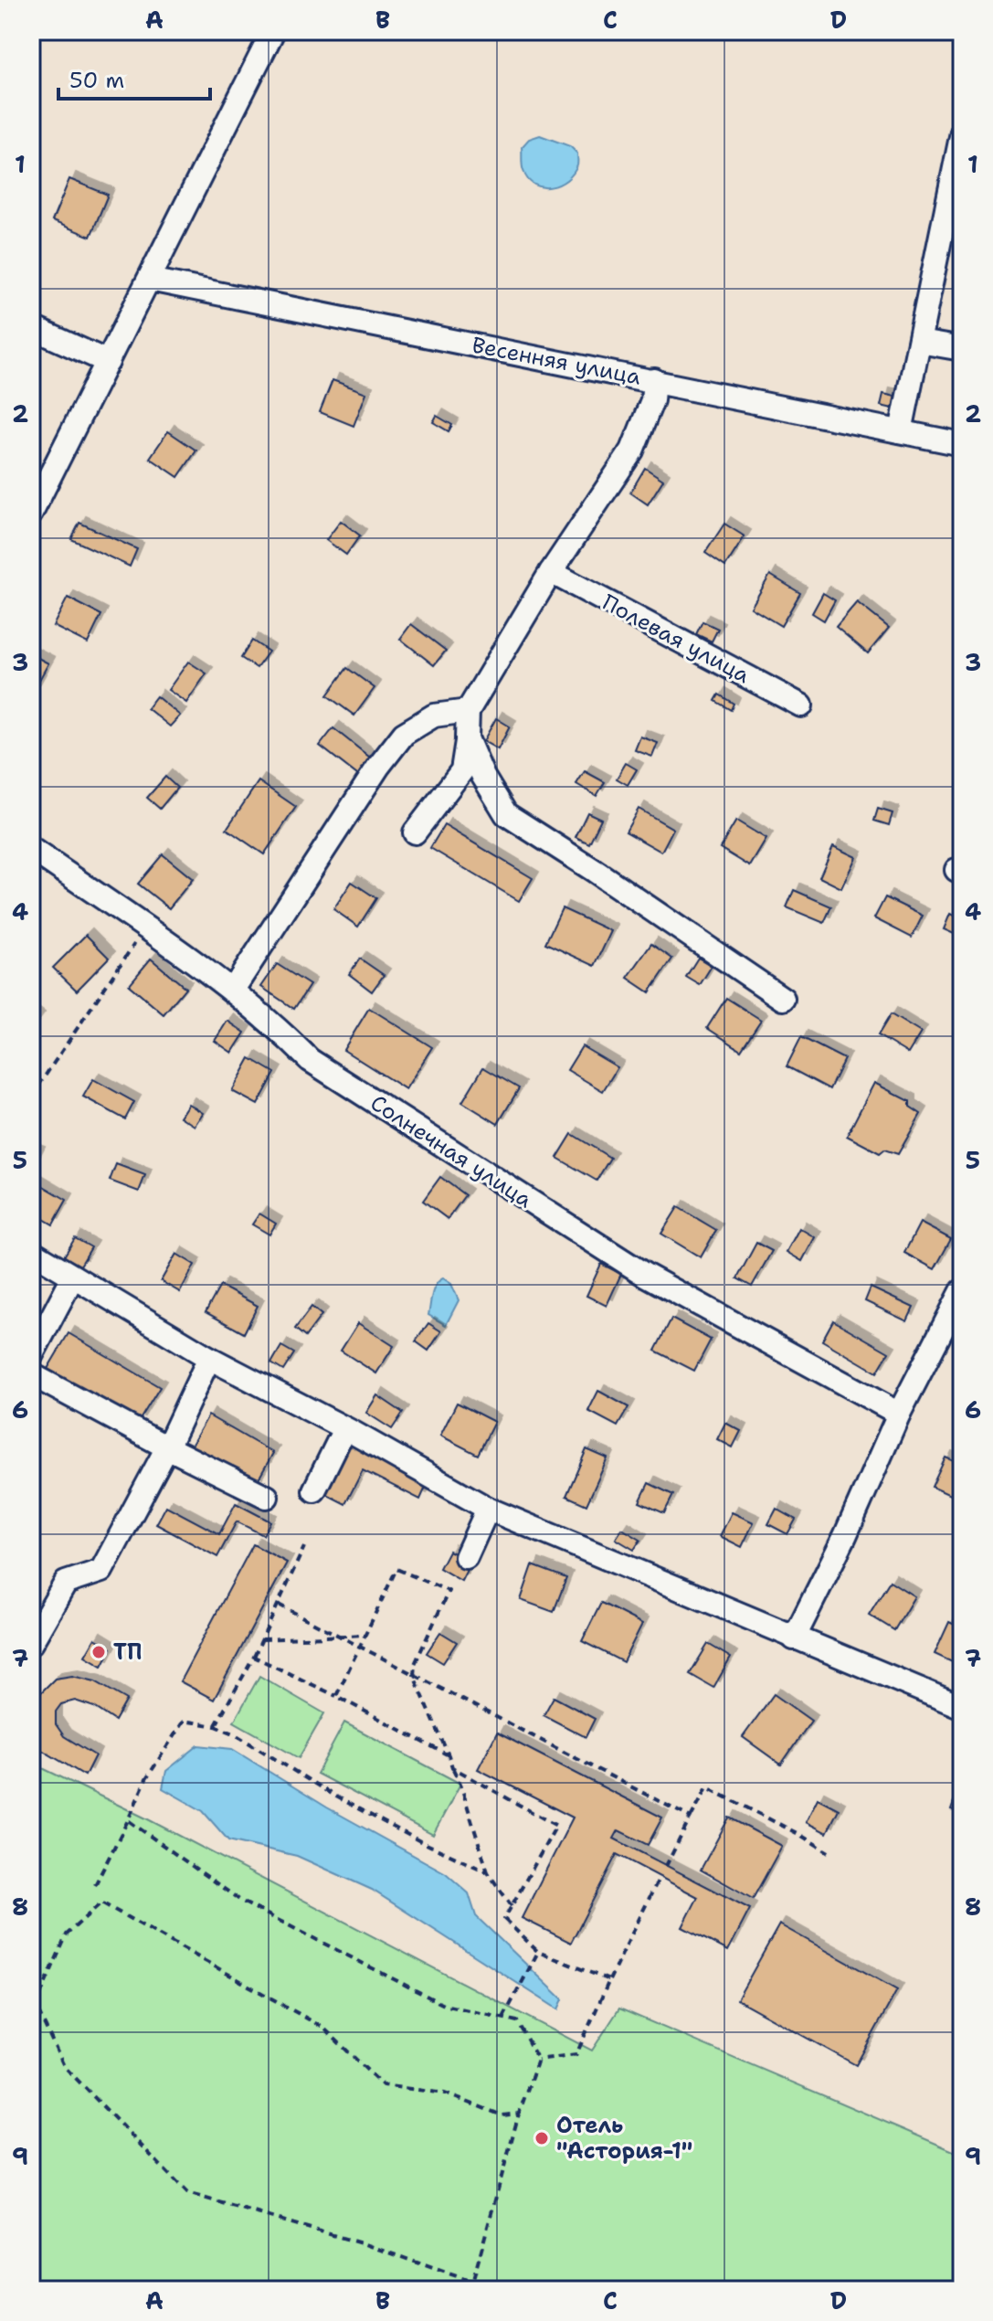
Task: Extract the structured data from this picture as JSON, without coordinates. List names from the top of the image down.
{
  "streets": {
    "street": ["Весенняя улица", "Полевая улица", "Солнечная улица"]
  },
  "places": ["ТП", "Отель \"Астория-1\""],
  "scale_bar": "50 m",
  "grid": {
    "columns": [
      "A",
      "B",
      "C",
      "D"
    ],
    "rows": [
      "1",
      "2",
      "3",
      "4",
      "5",
      "6",
      "7",
      "8",
      "9"
    ]
  }
}
